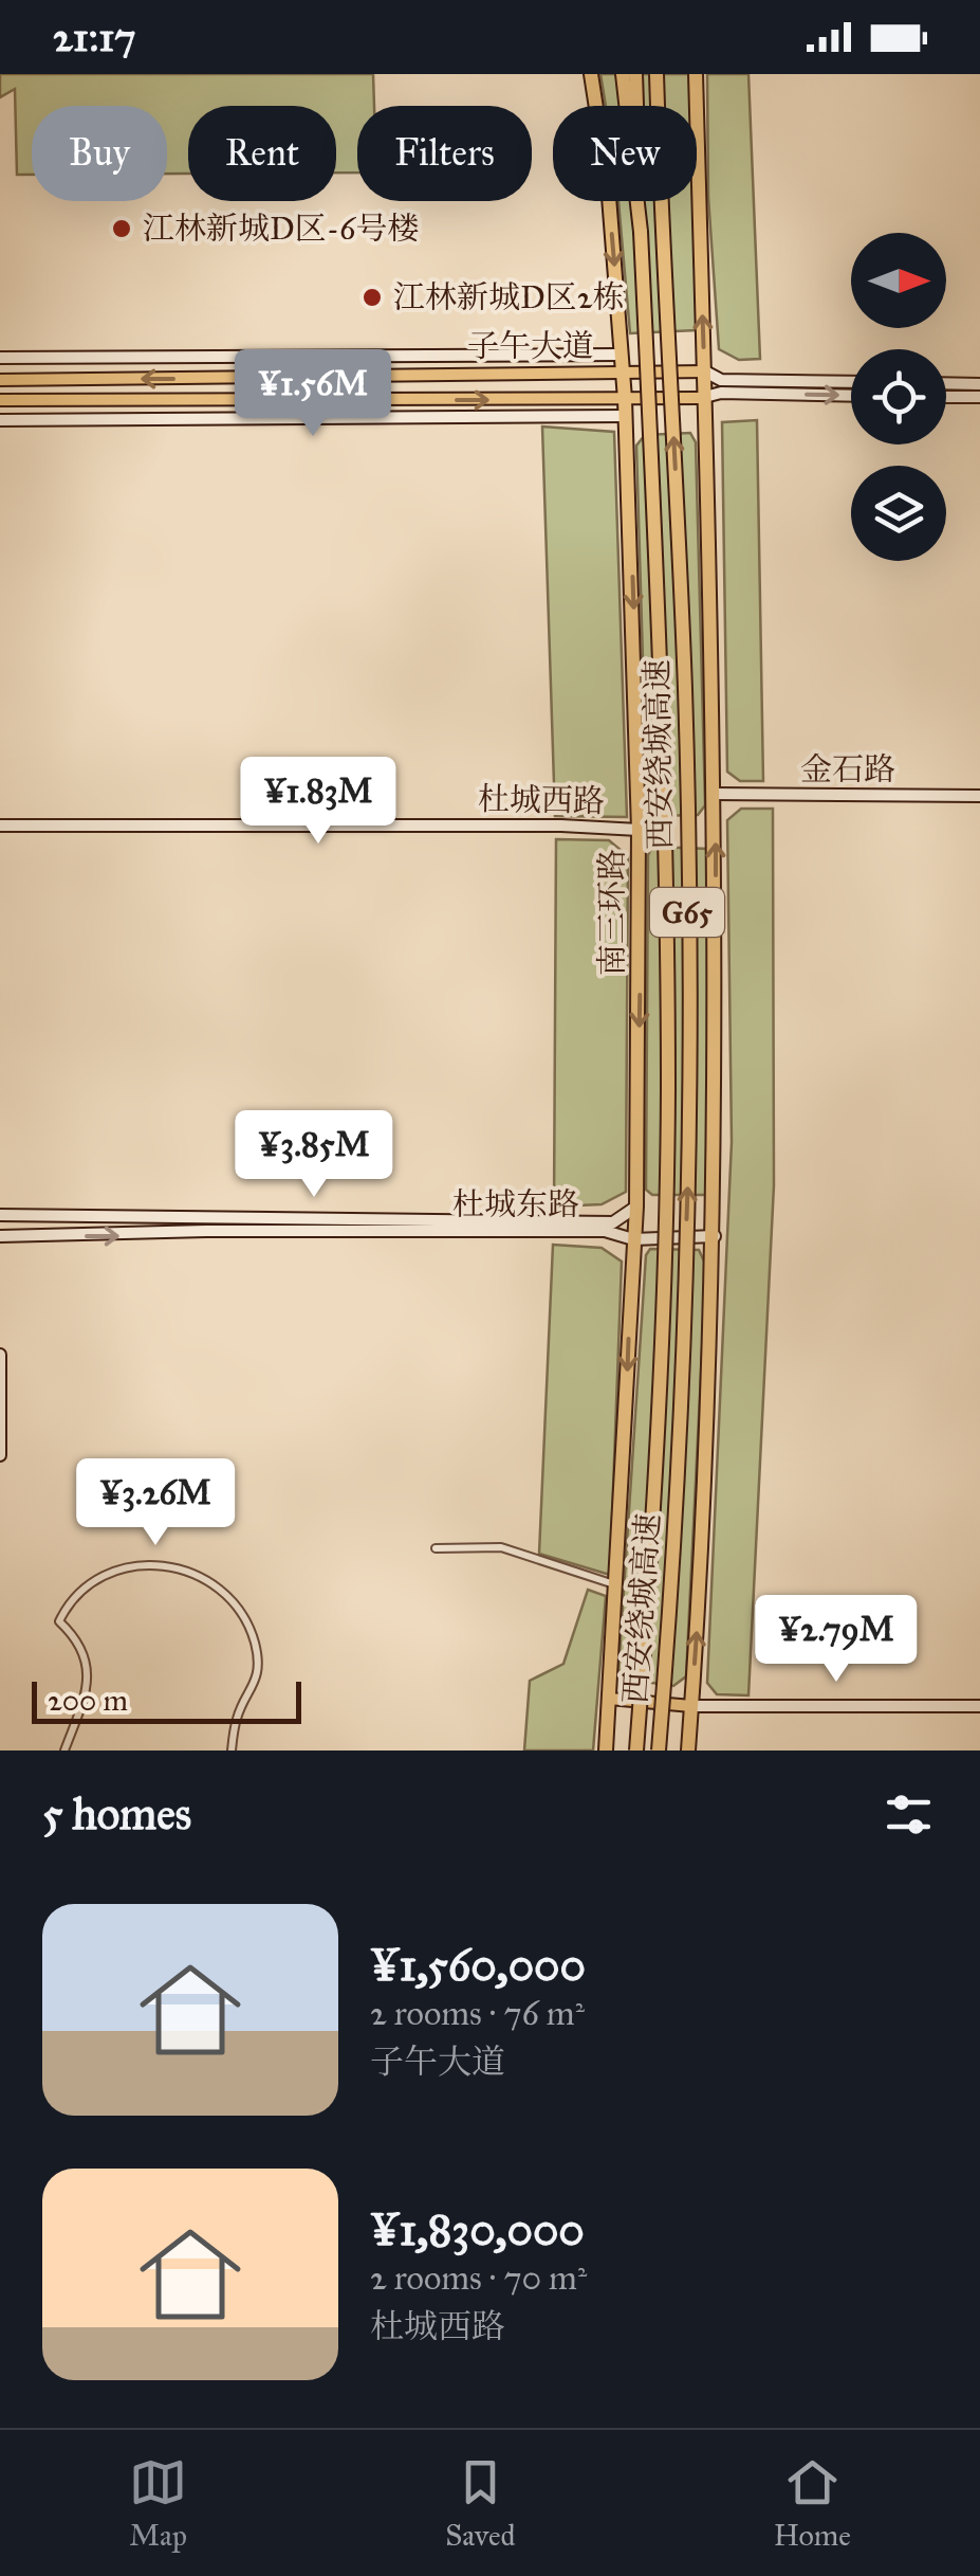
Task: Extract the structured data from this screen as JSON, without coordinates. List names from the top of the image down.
{
  "streets": {
    "highway": ["西安绕城高速", "南三环路", "G65"],
    "main road": ["子午大道"],
    "street": ["金石路", "杜城西路", "杜城东路"]
  },
  "crossings": [
    ["子午大道", "南三环路"],
    ["杜城西路", "南三环路"],
    ["南三环路", "杜城东路"]
  ],
  "places": ["江林新城D区-6号楼", "江林新城D区2栋"],
  "scale_bar": "200 m",
  "north": "right",
  "page": {
    "status": "21:17",
    "chip": [
      "Buy",
      "Rent",
      "Filters",
      "New"
    ],
    "price": [
      "¥1.56M",
      "¥1.83M",
      "¥3.85M",
      "¥3.26M",
      "¥2.79M"
    ],
    "scale": "200 m",
    "heading": "5 homes",
    "list": [
      {
        "name": "¥1,560,000",
        "note": "2 rooms · 76 m² · 子午大道"
      },
      {
        "name": "¥1,830,000",
        "note": "2 rooms · 70 m² · 杜城西路"
      }
    ],
    "tabs": ["Map", "Saved", "Home"]
  }
}
